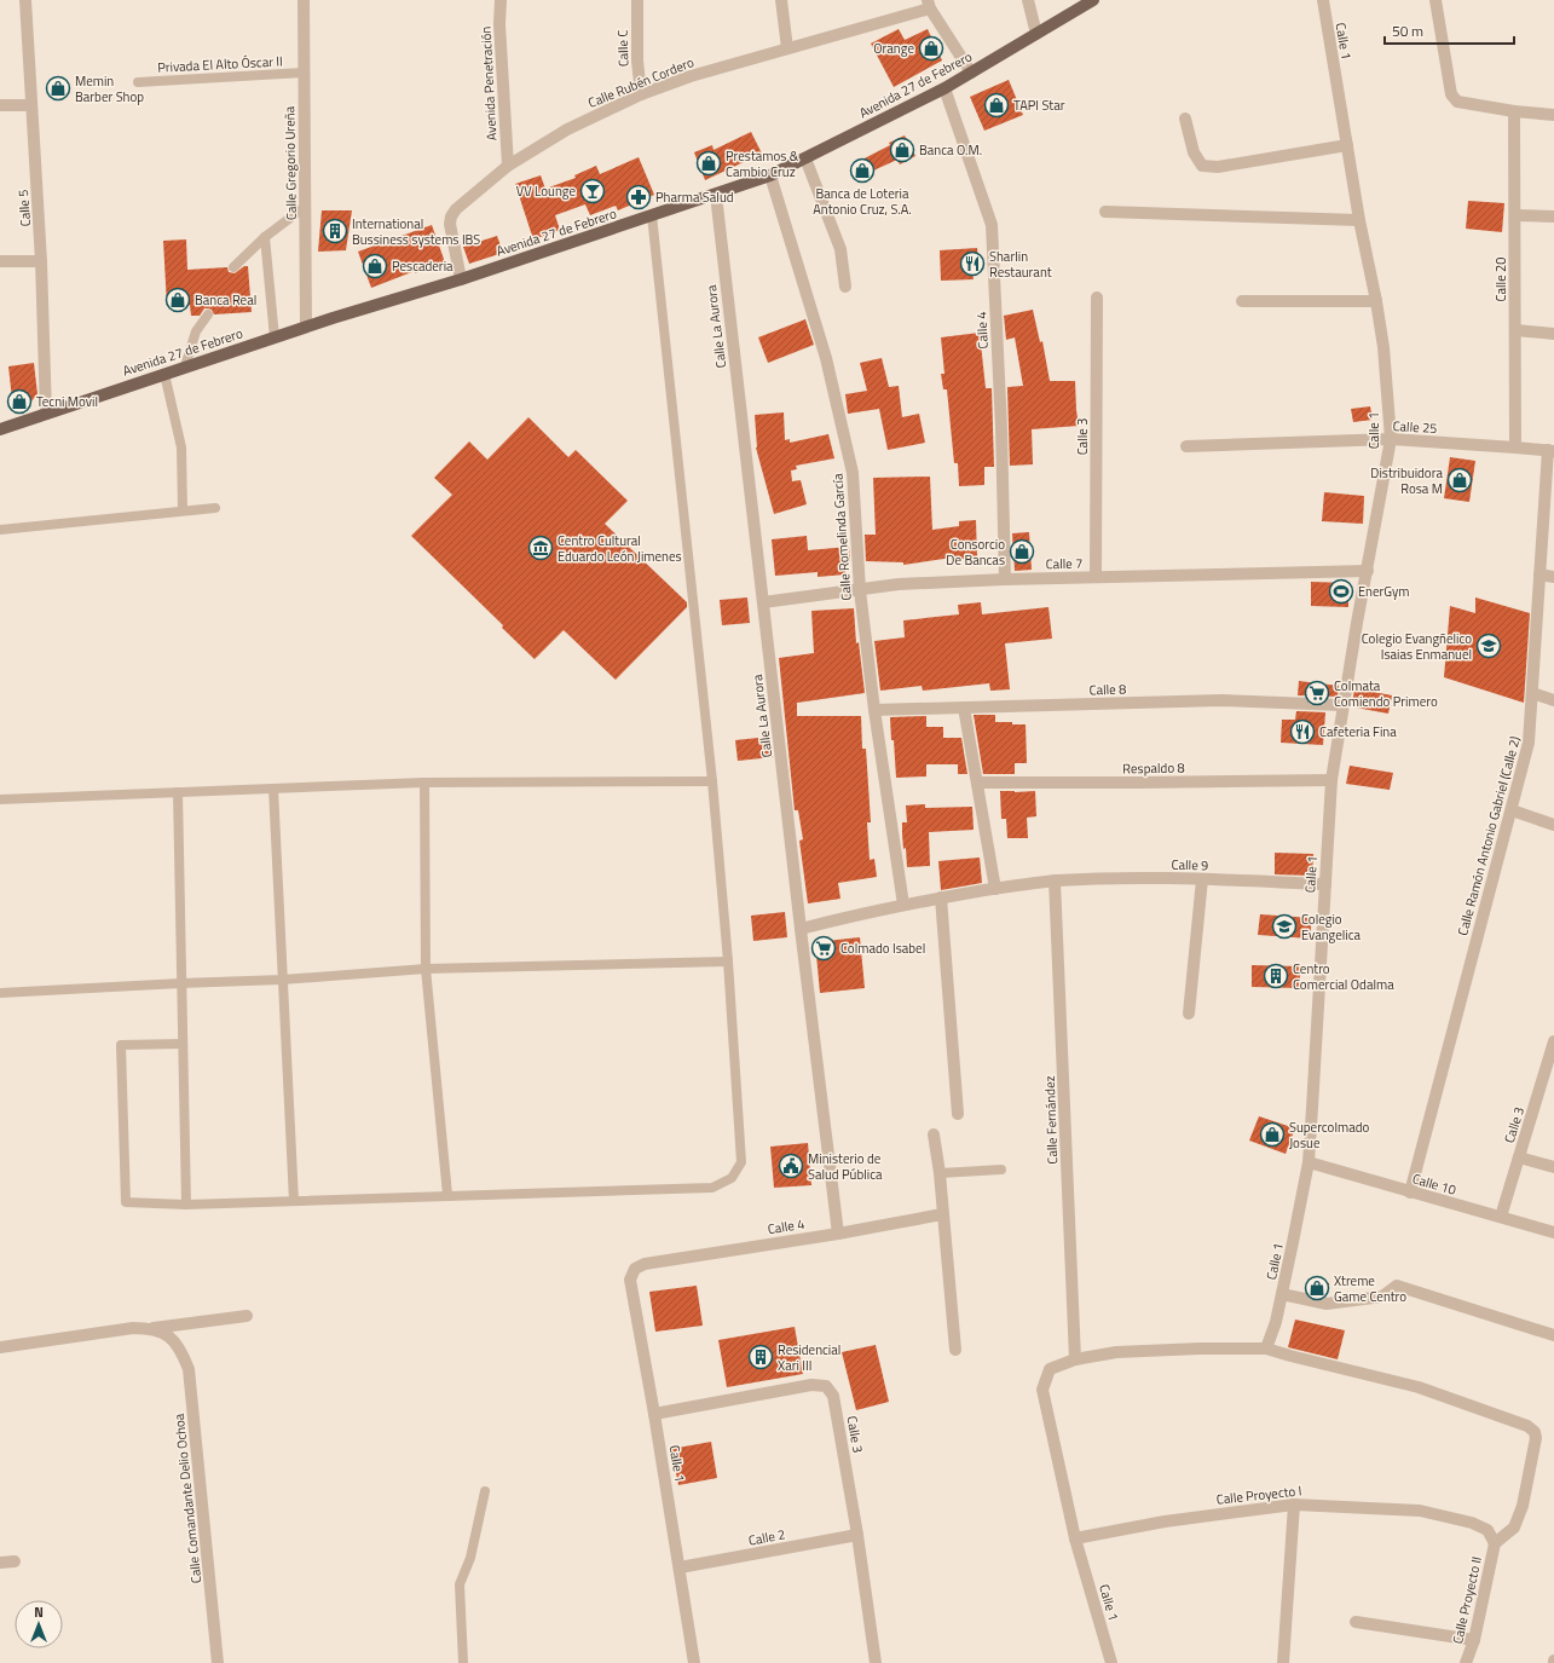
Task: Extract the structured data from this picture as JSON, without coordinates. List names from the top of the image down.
{
  "streets": {
    "main road": ["Avenida 27 de Febrero"],
    "street": [
      "Calle 1",
      "Calle C",
      "Calle Rubén Cordero",
      "Avenida Penetración",
      "Calle Gregorio Ureña",
      "Calle 5",
      "Calle 20",
      "Calle La Aurora",
      "Calle 4",
      "Calle 25",
      "Calle 3",
      "Calle Romelinda García",
      "Calle 7",
      "Calle 8",
      "Respaldo 8",
      "Calle Ramón Antonio Gabriel (Calle 2)",
      "Calle 9",
      "Calle Fernández",
      "Calle 10",
      "Calle Proyecto I",
      "Calle Comandante Delio Ochoa",
      "Calle 2",
      "Calle Proyecto II"
    ],
    "lane": ["Privada El Alto Óscar II"]
  },
  "crossings": [
    ["Calle 1", "Calle 4"],
    ["Calle 1", "Calle 25"],
    ["Calle 1", "Calle 3"],
    ["Calle 1", "Calle 7"],
    ["Calle 1", "Calle 8"],
    ["Calle 1", "Respaldo 8"],
    ["Calle 1", "Calle 9"],
    ["Calle 1", "Calle Fernández"],
    ["Calle 1", "Calle 10"],
    ["Calle 1", "Calle Proyecto I"],
    ["Calle 1", "Calle 2"],
    ["Calle C", "Calle Rubén Cordero"],
    ["Privada El Alto Óscar II", "Calle Gregorio Ureña"],
    ["Calle Rubén Cordero", "Avenida Penetración"],
    ["Calle Rubén Cordero", "Avenida 27 de Febrero"],
    ["Avenida 27 de Febrero", "Calle Gregorio Ureña"],
    ["Avenida 27 de Febrero", "Calle 5"],
    ["Avenida 27 de Febrero", "Calle La Aurora"],
    ["Avenida 27 de Febrero", "Calle 4"],
    ["Avenida 27 de Febrero", "Calle Romelinda García"],
    ["Calle 20", "Calle 25"],
    ["Calle La Aurora", "Calle 4"],
    ["Calle La Aurora", "Calle 7"],
    ["Calle 4", "Calle 7"],
    ["Calle 25", "Calle Ramón Antonio Gabriel (Calle 2)"],
    ["Calle 3", "Calle 7"],
    ["Calle 3", "Calle 10"],
    ["Calle 3", "Calle 2"],
    ["Calle Romelinda García", "Calle 7"],
    ["Calle Romelinda García", "Calle 8"],
    ["Calle Ramón Antonio Gabriel (Calle 2)", "Calle 10"],
    ["Calle 9", "Calle Fernández"],
    ["Calle Proyecto I", "Calle Proyecto II"]
  ],
  "places": {
    "shop": [
      "Orange",
      "Memin Barber Shop",
      "TAPI Star",
      "Banca O.M.",
      "Prestamos & Cambio Cruz",
      "Banca de Loteria Antonio Cruz, S.A.",
      "Pescaderia",
      "Banca Real",
      "Tecni Movil",
      "Distribuidora Rosa M",
      "Consorcio De Bancas",
      "Supercolmado Josue",
      "Xtreme Game Centro"
    ],
    "bar": ["VV Lounge"],
    "pharmacy": ["Pharma Salud"],
    "building": ["International Bussiness systems IBS", "Centro Comercial Odalma", "Residencial Xari III"],
    "restaurant": ["Sharlin Restaurant", "Cafeteria Fina"],
    "museum": ["Centro Cultural Eduardo León Jimenes"],
    "sports": ["EnerGym"],
    "school or university": ["Colegio Evangñelico Isaias Enmanuel", "Colegio Evangelica"],
    "supermarket": ["Colmata Comiendo Primero", "Colmado Isabel"],
    "public building": ["Ministerio de Salud Pública"]
  },
  "scale_bar": "50 m",
  "north": "top"
}
